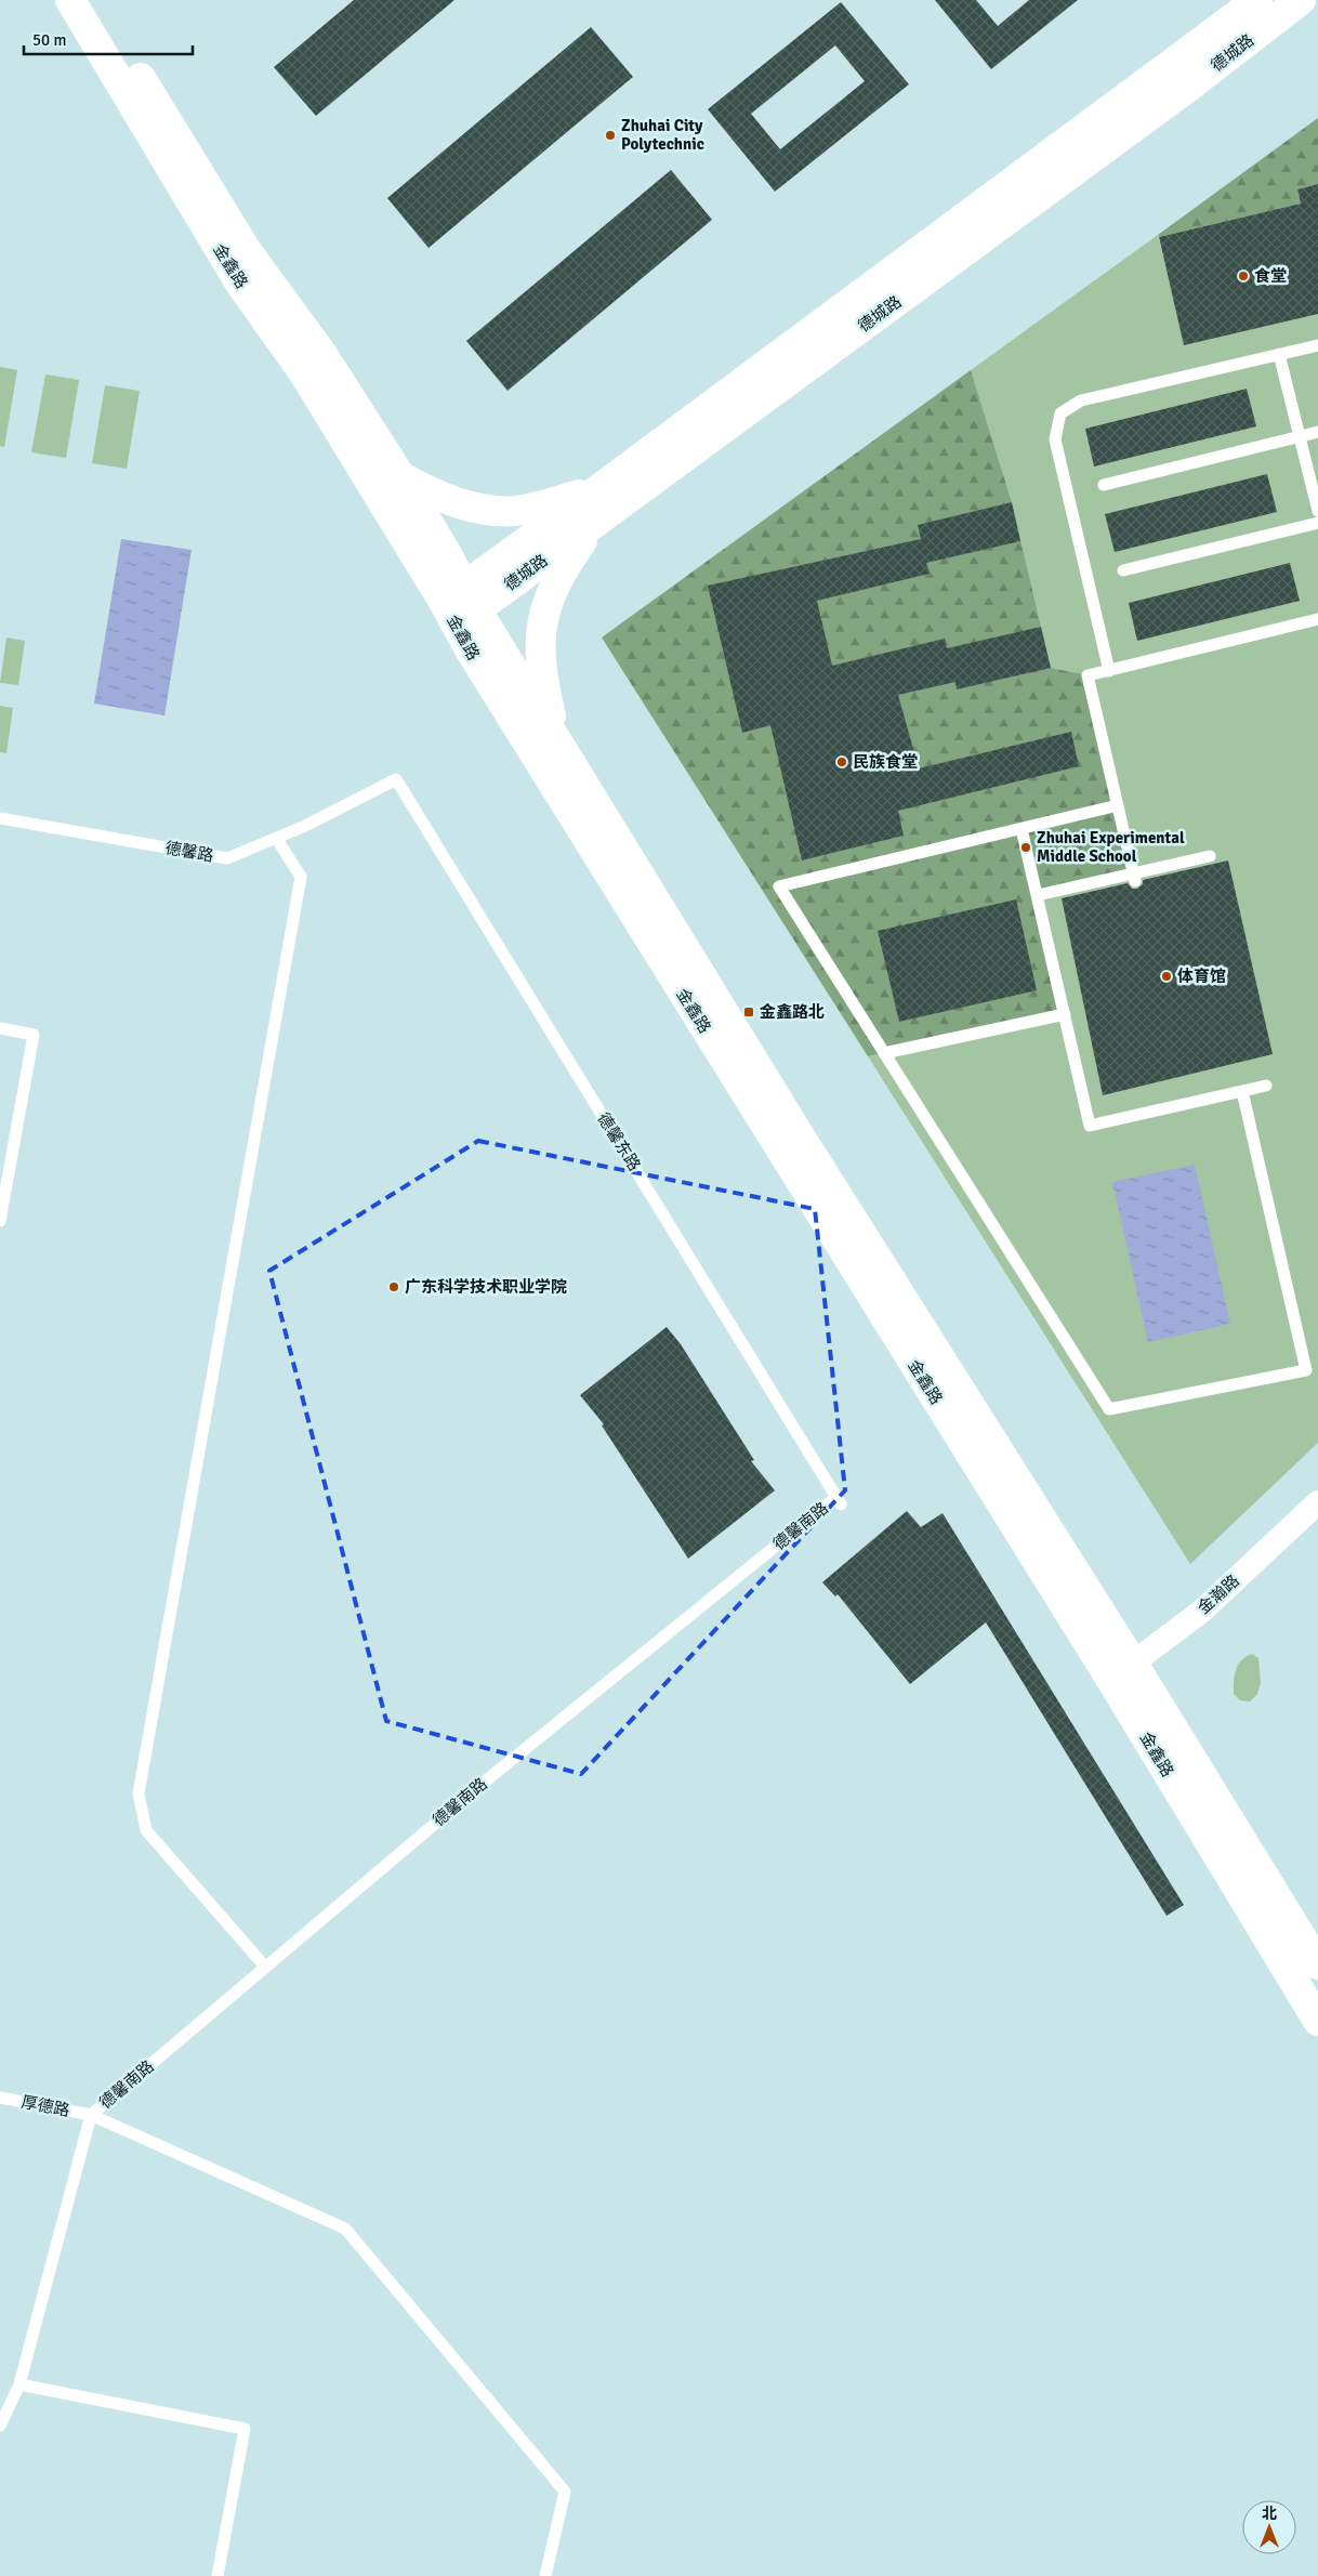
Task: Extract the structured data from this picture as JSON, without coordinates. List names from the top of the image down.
{
  "streets": {
    "street": ["德城路", "金鑫路", "金瀚路"],
    "lane": [
      "德馨路",
      "德馨东路",
      "德馨南路",
      "厚德路"
    ]
  },
  "crossings": [
    ["德城路", "金鑫路"],
    ["金鑫路", "金瀚路"],
    ["德馨路", "德馨东路"],
    ["德馨东路", "德馨南路"],
    ["德馨南路", "厚德路"]
  ],
  "places": {
    "other": [
      "Zhuhai City Polytechnic",
      "食堂",
      "民族食堂",
      "Zhuhai Experimental Middle School",
      "体育馆",
      "广东科学技术职业学院"
    ],
    "transit": ["金鑫路北"]
  },
  "scale_bar": "50 m",
  "north": "top"
}
